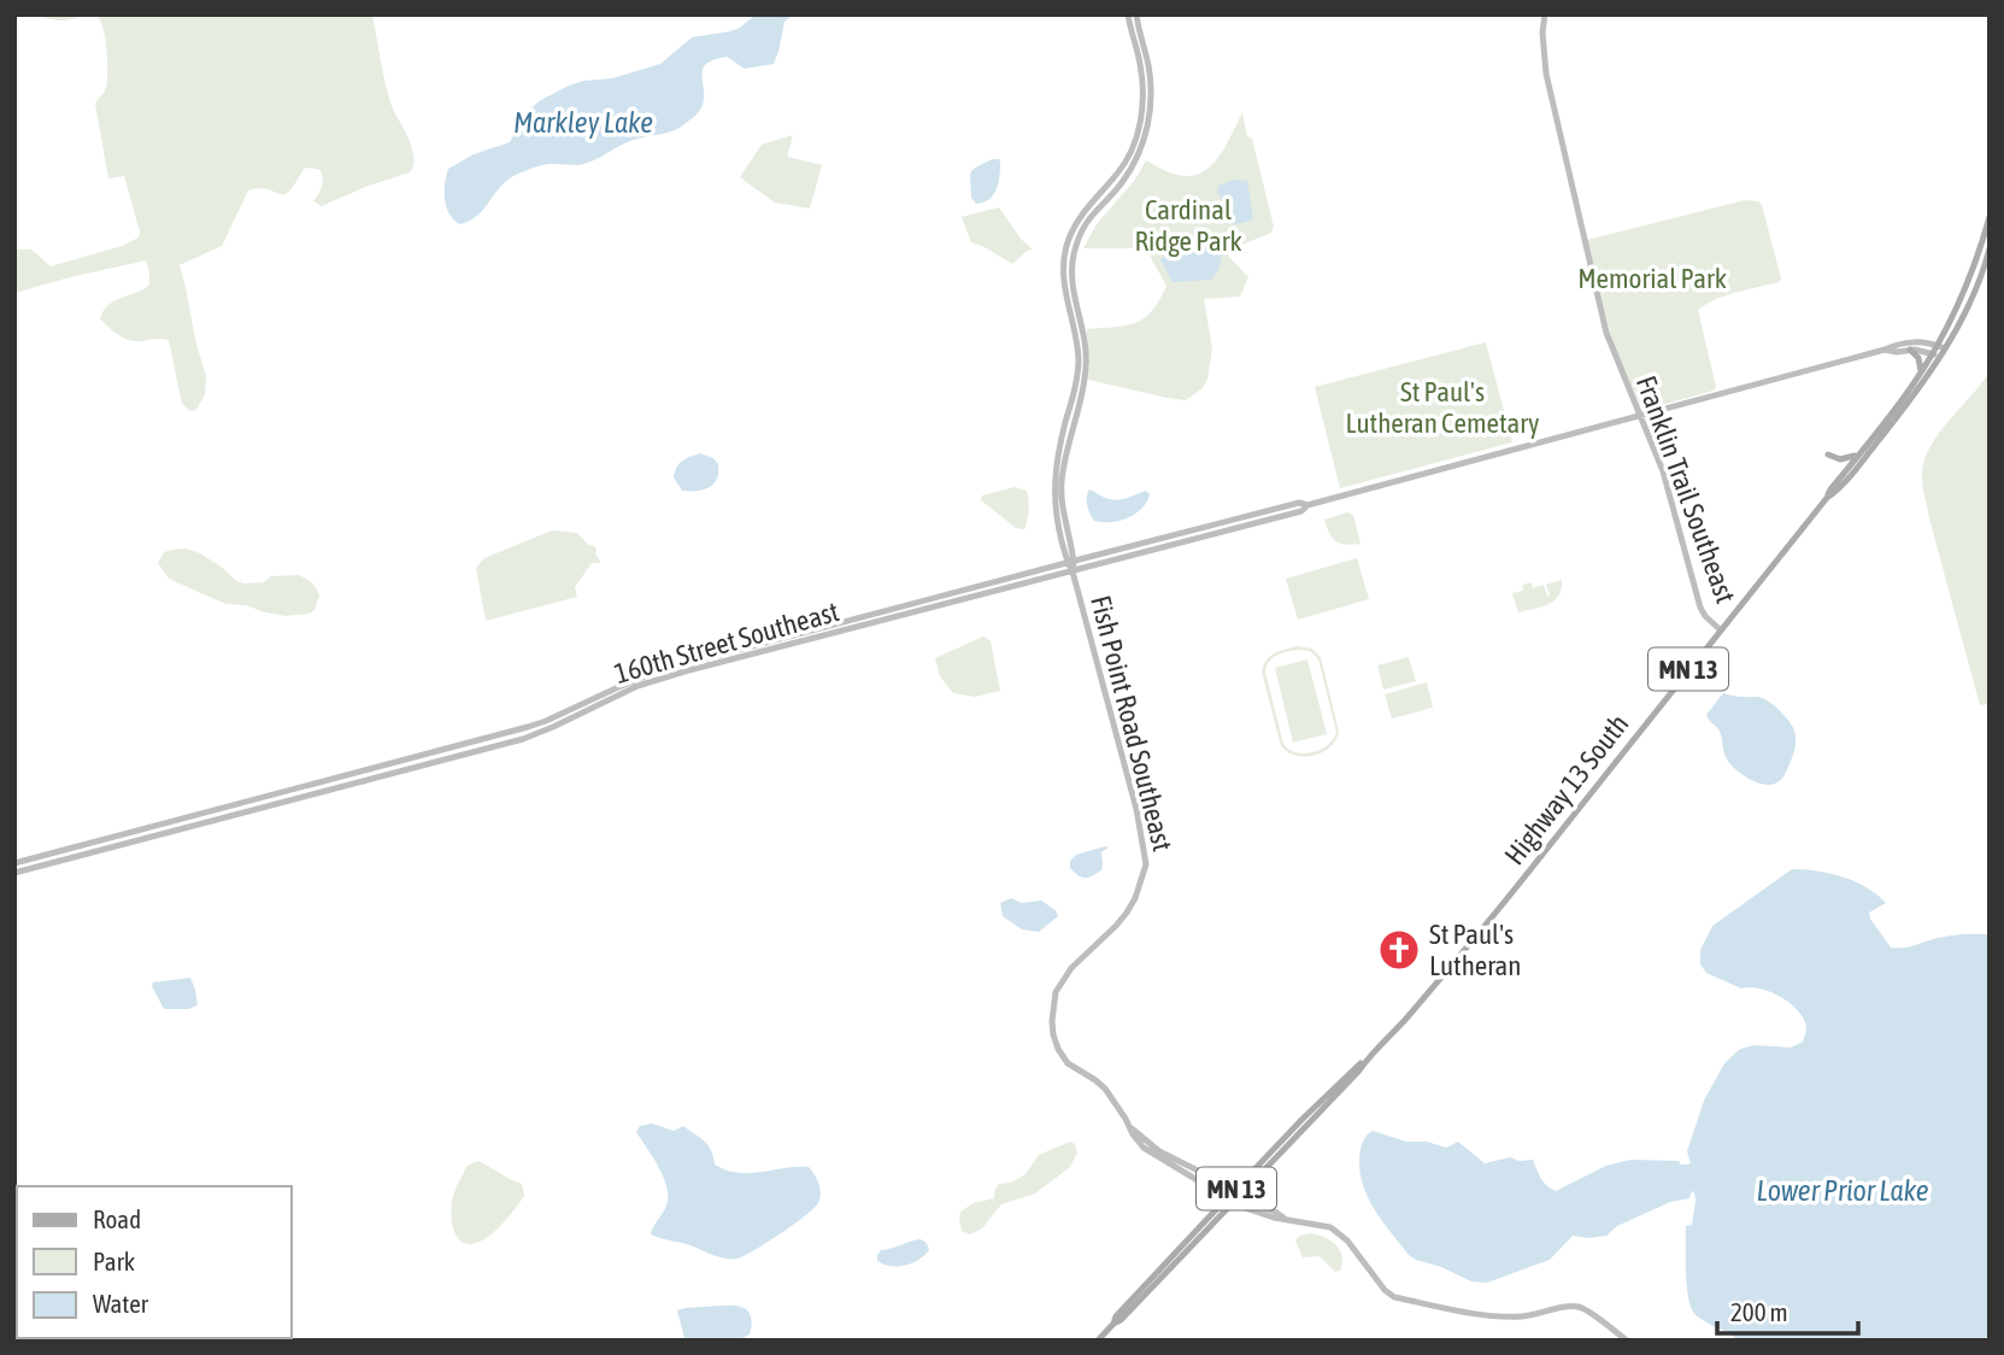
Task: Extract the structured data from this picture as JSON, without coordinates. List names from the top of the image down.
{
  "streets": {
    "main road": ["MN 13", "Highway 13 South"],
    "street": ["Franklin Trail Southeast", "160th Street Southeast", "Fish Point Road Southeast"]
  },
  "crossings": [
    ["Franklin Trail Southeast", "160th Street Southeast"],
    ["Franklin Trail Southeast", "Highway 13 South"],
    ["160th Street Southeast", "Fish Point Road Southeast"],
    ["160th Street Southeast", "Highway 13 South"],
    ["Fish Point Road Southeast", "Highway 13 South"]
  ],
  "water": ["Markley Lake", "Lower Prior Lake"],
  "parks": ["Cardinal Ridge Park", "Memorial Park", "St Paul's Lutheran Cemetary"],
  "places": {
    "church": ["St Paul's Lutheran"]
  },
  "legend": ["Road", "Park", "Water"],
  "scale_bar": "200 m"
}
